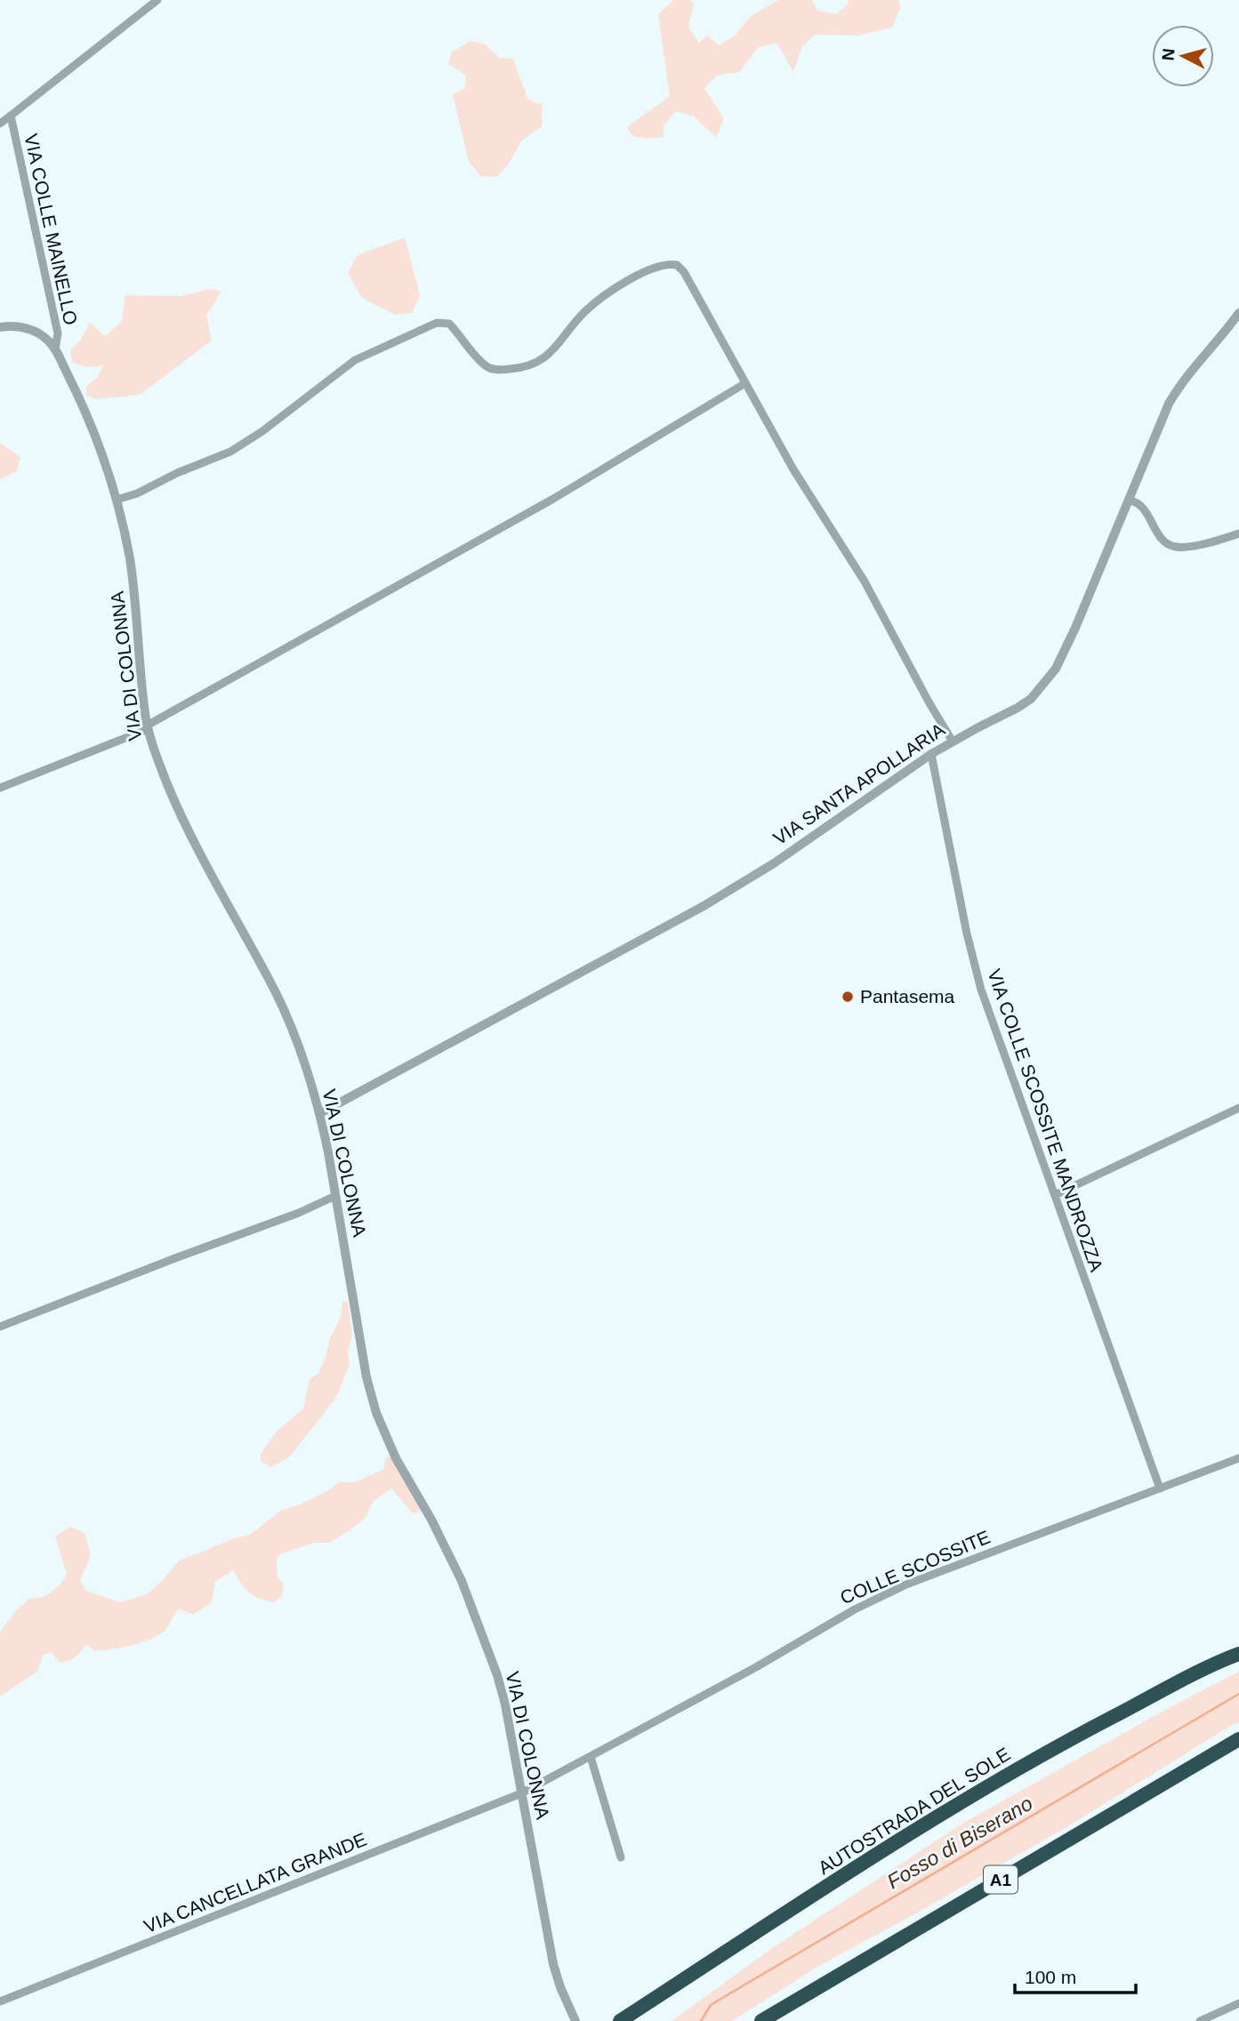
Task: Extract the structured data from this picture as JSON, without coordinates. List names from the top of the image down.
{
  "streets": {
    "highway": ["AUTOSTRADA DEL SOLE", "A1"],
    "street": [
      "VIA COLLE MAINELLO",
      "VIA DI COLONNA",
      "VIA SANTA APOLLARIA",
      "VIA COLLE SCOSSITE MANDROZZA",
      "COLLE SCOSSITE",
      "VIA CANCELLATA GRANDE"
    ]
  },
  "crossings": [
    ["VIA COLLE MAINELLO", "VIA DI COLONNA"],
    ["VIA DI COLONNA", "VIA SANTA APOLLARIA"],
    ["VIA DI COLONNA", "COLLE SCOSSITE"],
    ["VIA DI COLONNA", "VIA CANCELLATA GRANDE"],
    ["VIA SANTA APOLLARIA", "VIA COLLE SCOSSITE MANDROZZA"],
    ["VIA COLLE SCOSSITE MANDROZZA", "COLLE SCOSSITE"],
    ["COLLE SCOSSITE", "VIA CANCELLATA GRANDE"]
  ],
  "water": ["Fosso di Biserano"],
  "places": ["Pantasema"],
  "scale_bar": "100 m",
  "north": "left"
}
